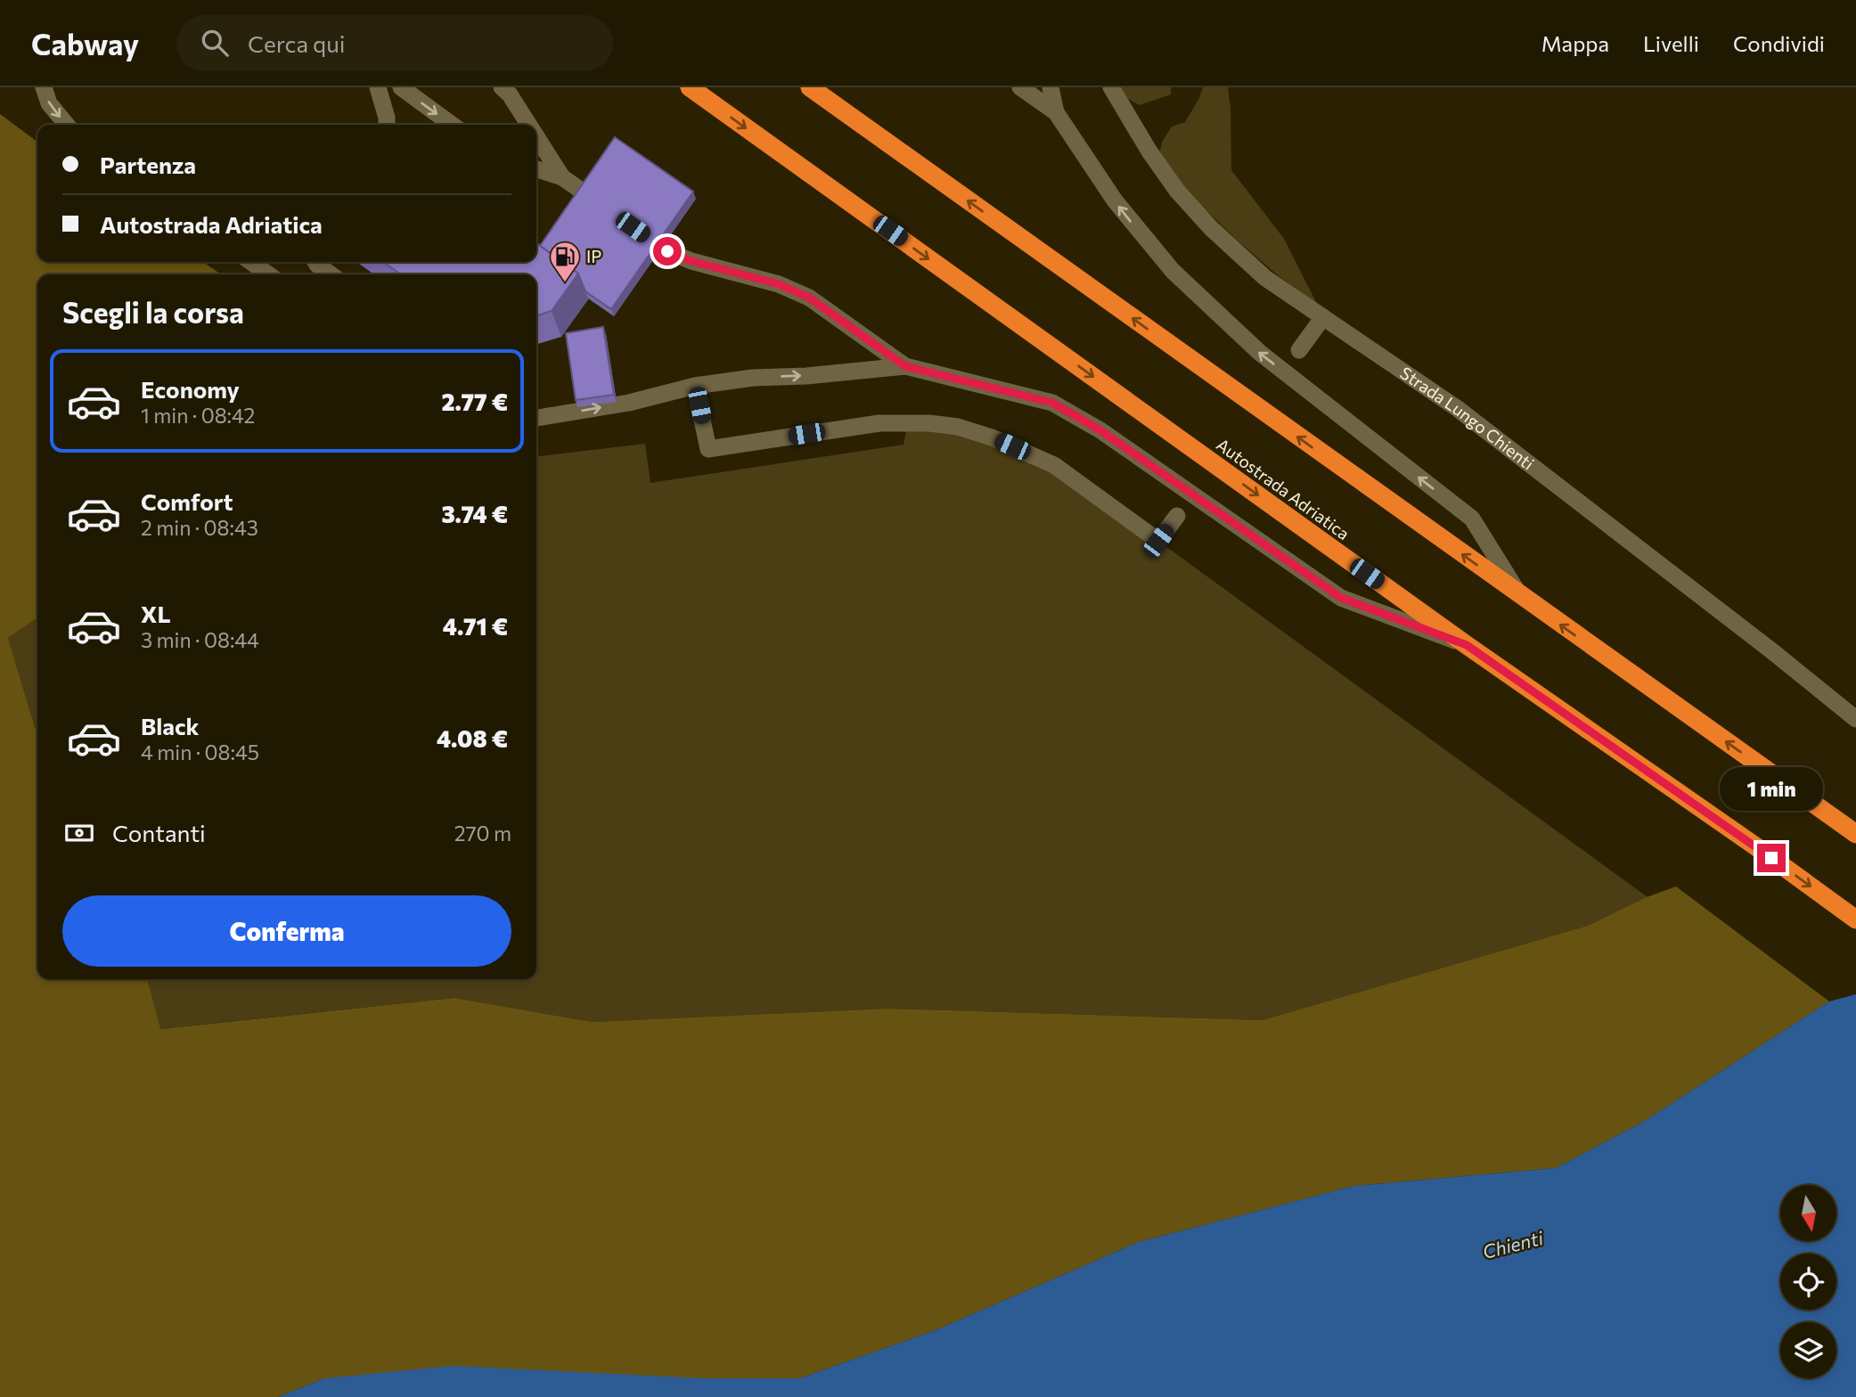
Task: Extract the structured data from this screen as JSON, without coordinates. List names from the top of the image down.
{
  "streets": {
    "highway": ["Autostrada Adriatica"],
    "lane": ["Strada Lungo Chienti"]
  },
  "water": ["Chienti"],
  "places": {
    "fuel station": ["IP"]
  },
  "north": "bottom",
  "page": {
    "header": "Cabway",
    "search": "Cerca qui",
    "nav": ["Mappa", "Livelli", "Condividi"],
    "banner": ["Partenza", "Autostrada Adriatica"],
    "heading": "Scegli la corsa",
    "list": [
      {
        "name": "Economy",
        "note": "1 min · 08:42",
        "value": "2.77 €"
      },
      {
        "name": "Comfort",
        "note": "2 min · 08:43",
        "value": "3.74 €"
      },
      {
        "name": "XL",
        "note": "3 min · 08:44",
        "value": "4.71 €"
      },
      {
        "name": "Black",
        "note": "4 min · 08:45",
        "value": "4.08 €"
      }
    ],
    "bubble": "1 min",
    "pay": ["Contanti", "270 m"],
    "buttons": "Conferma"
  }
}
